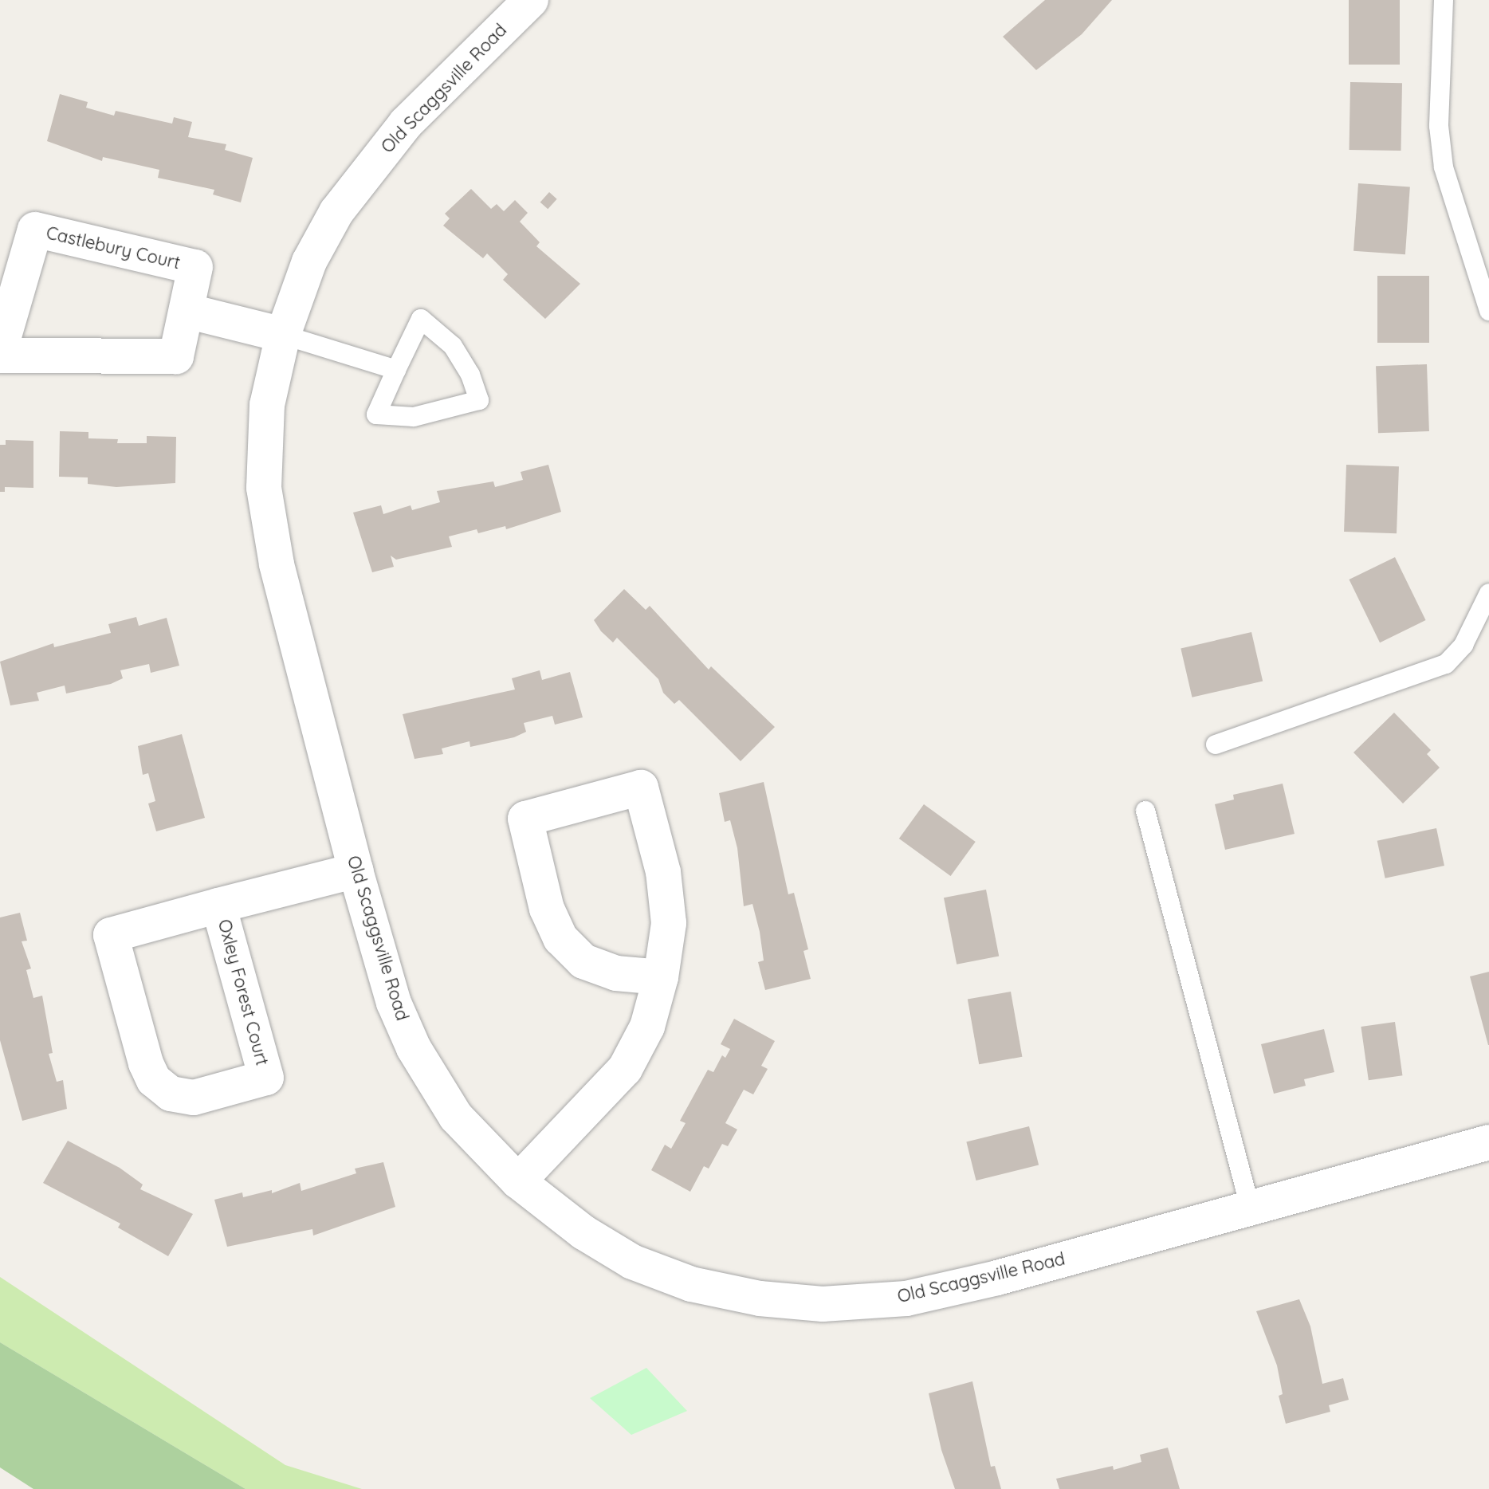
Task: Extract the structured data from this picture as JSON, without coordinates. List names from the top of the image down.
{
  "streets": {
    "street": ["Old Scaggsville Road", "Castlebury Court", "Oxley Forest Court"]
  },
  "crossings": [
    ["Old Scaggsville Road", "Oxley Forest Court"]
  ]
}
